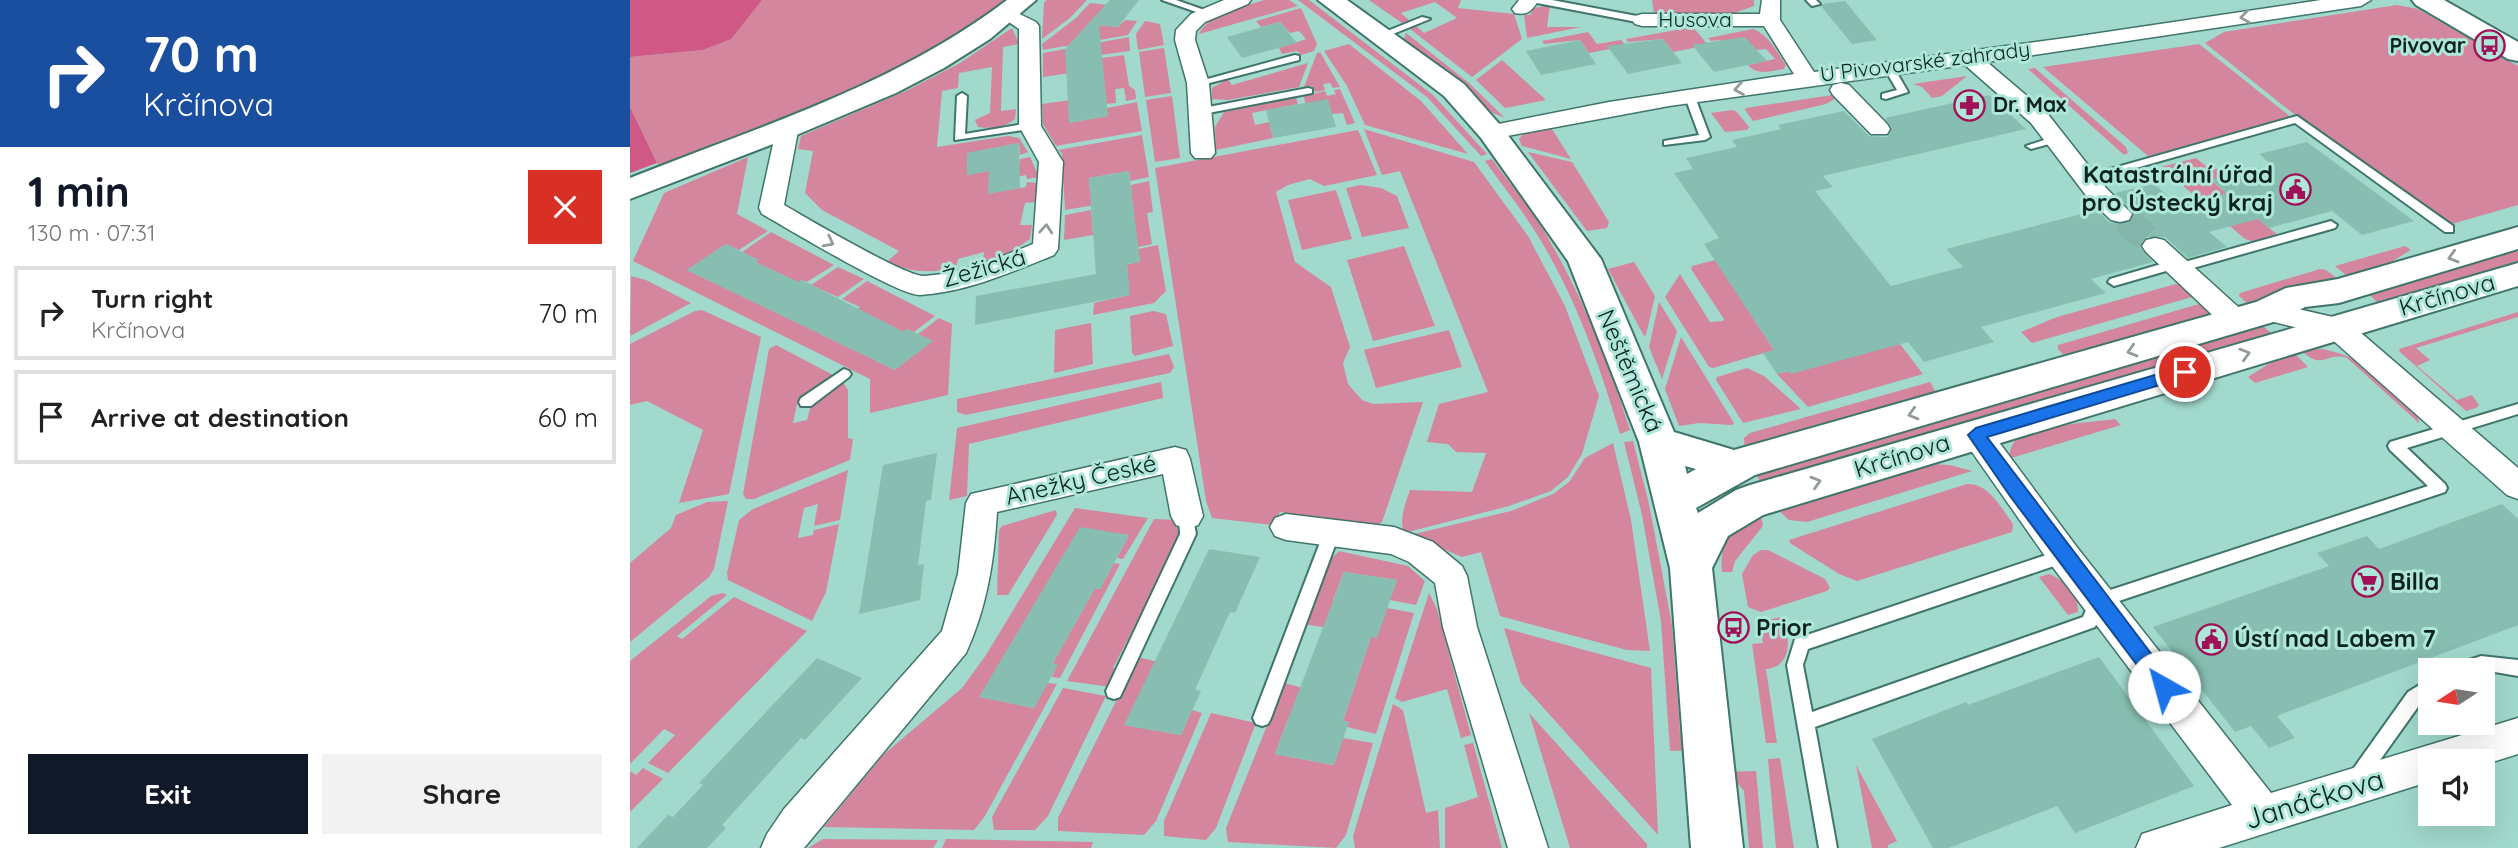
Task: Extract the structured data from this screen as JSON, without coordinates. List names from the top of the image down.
{
  "streets": {
    "street": [
      "Husova",
      "U Pivovarské zahrady",
      "Žežická",
      "Krčínova",
      "Neštěmická",
      "Anežky České",
      "Janáčkova"
    ]
  },
  "crossings": [
    ["U Pivovarské zahrady", "Neštěmická"],
    ["Krčínova", "Neštěmická"]
  ],
  "one_way": ["U Pivovarské zahrady"],
  "places": {
    "bus stop": ["Pivovar", "Prior"],
    "pharmacy": ["Dr. Max"],
    "public building": ["Katastrální úřad pro Ústecký kraj", "Ústí nad Labem 7"],
    "supermarket": ["Billa"]
  },
  "north": "left",
  "page": {
    "turn": ["70 m", "Krčínova"],
    "heading": ["1 min", "130 m · 07:31"],
    "list": [
      {
        "name": "Turn right",
        "note": "Krčínova",
        "value": "70 m"
      },
      {
        "name": "Arrive at destination",
        "value": "60 m"
      }
    ],
    "buttons": ["Exit", "Share"]
  }
}
